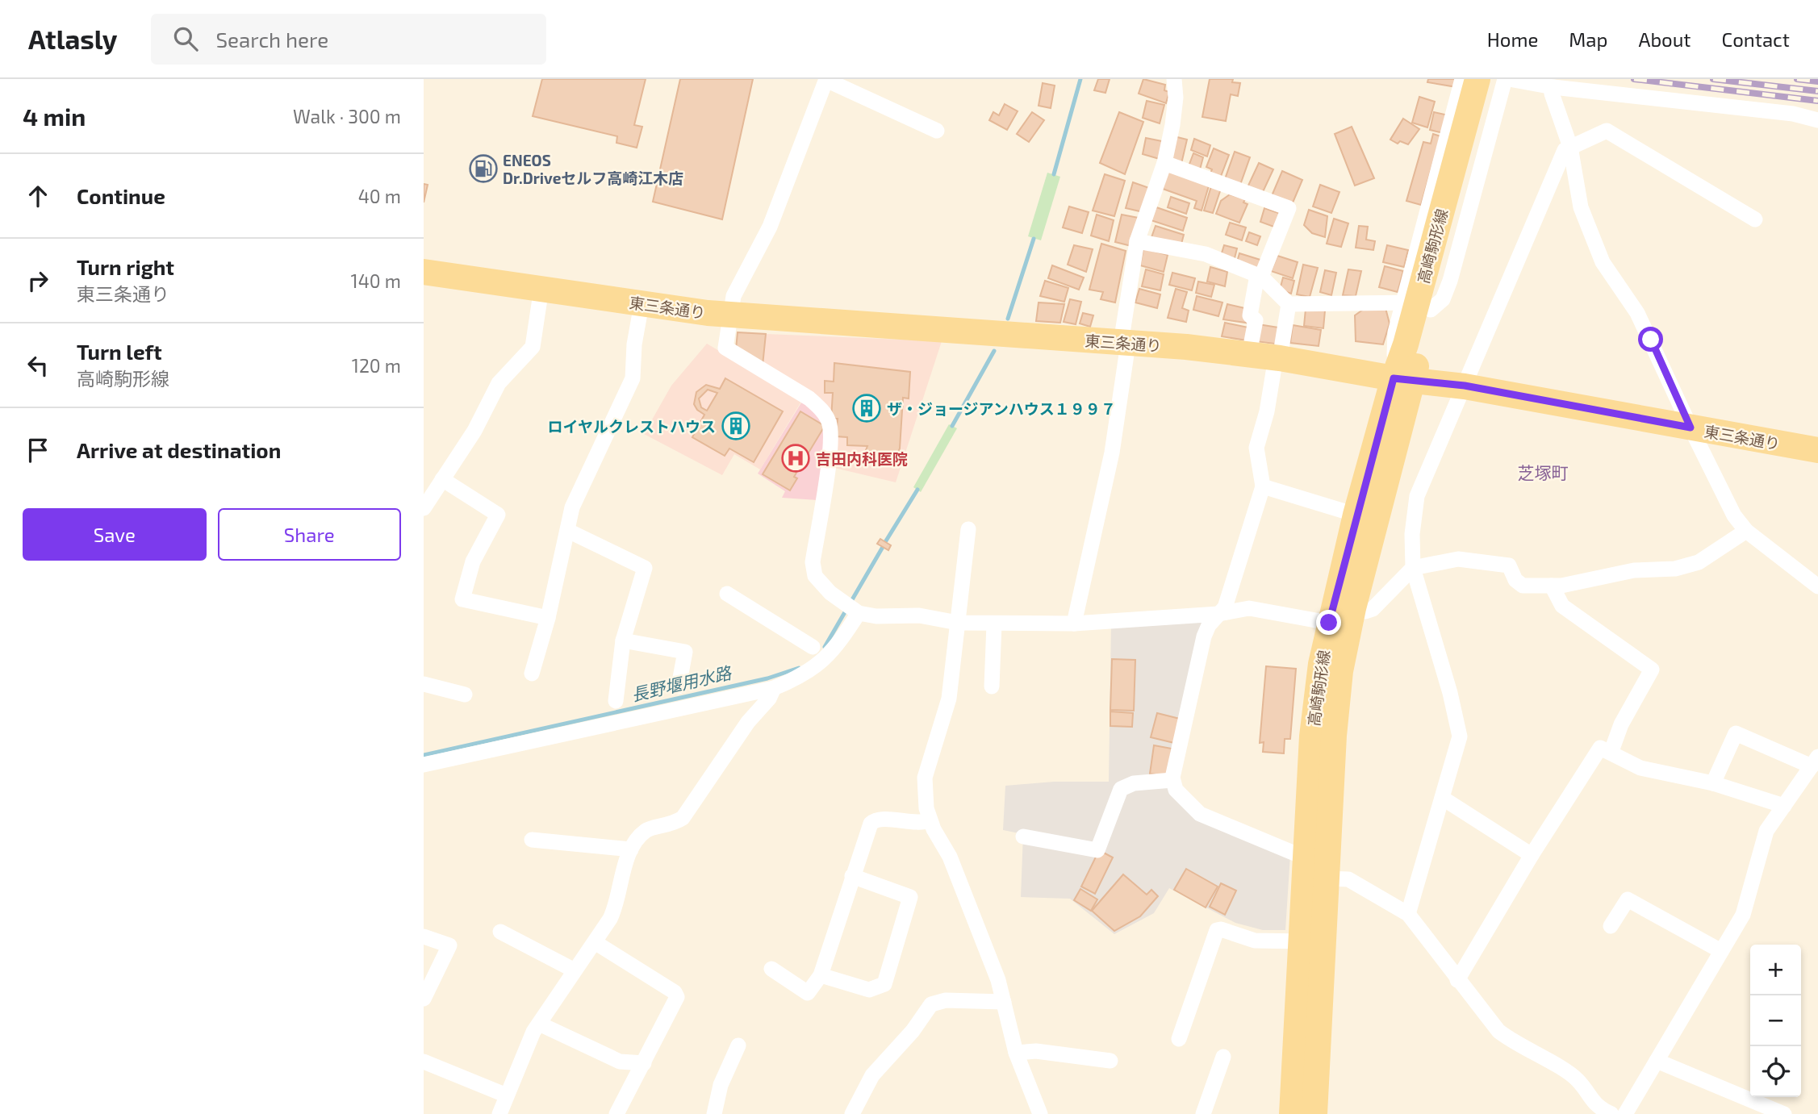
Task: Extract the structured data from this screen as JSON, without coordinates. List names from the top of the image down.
{
  "streets": {
    "main road": ["高崎駒形線", "東三条通り"]
  },
  "crossings": [
    ["高崎駒形線", "東三条通り"]
  ],
  "districts": ["芝塚町"],
  "water": ["長野堰用水路"],
  "places": {
    "fuel station": ["ENEOS Dr.Driveセルフ高崎江木店"],
    "building": ["ザ・ジョージアンハウス１９９７", "ロイヤルクレストハウス"],
    "hospital": ["吉田内科医院"]
  },
  "page": {
    "header": "Atlasly",
    "search": "Search here",
    "nav": [
      "Home",
      "Map",
      "About",
      "Contact"
    ],
    "heading": ["4 min", "Walk · 300 m"],
    "list": [
      ["Continue", "40 m"],
      ["Turn right", "東三条通り", "140 m"],
      ["Turn left", "高崎駒形線", "120 m"],
      "Arrive at destination"
    ],
    "buttons": ["Save", "Share"],
    "map_buttons": ["+", "−"]
  }
}
